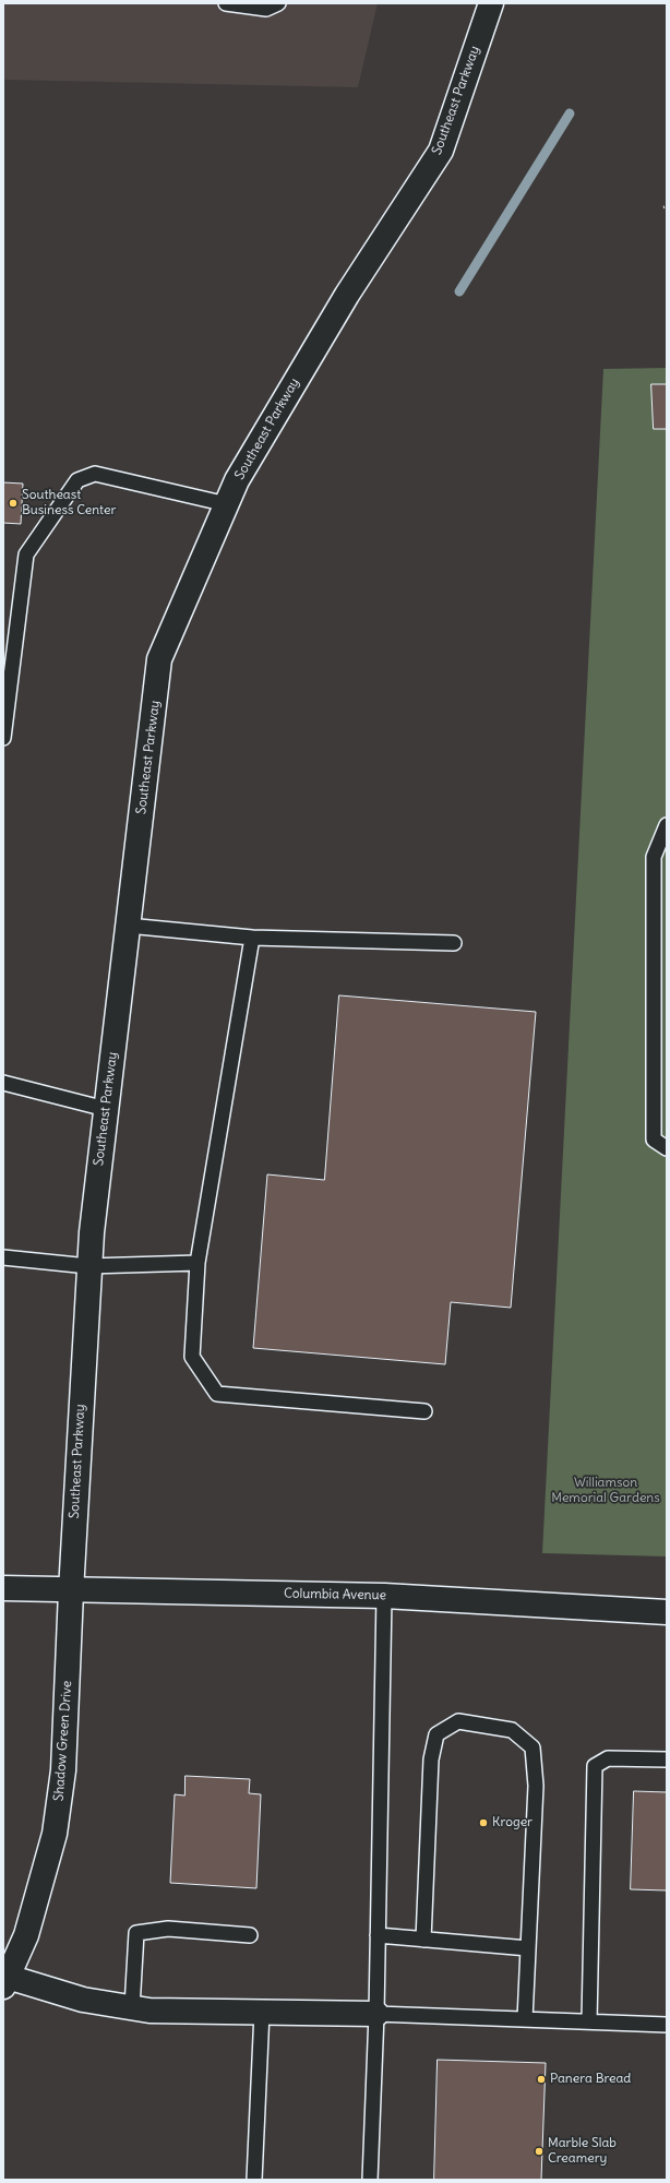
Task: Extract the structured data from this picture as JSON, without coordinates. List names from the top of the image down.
{
  "streets": {
    "street": ["Southeast Parkway", "Columbia Avenue", "Shadow Green Drive"]
  },
  "crossings": [
    ["Southeast Parkway", "Columbia Avenue"],
    ["Southeast Parkway", "Shadow Green Drive"],
    ["Columbia Avenue", "Shadow Green Drive"]
  ],
  "parks": ["Williamson Memorial Gardens"],
  "places": [
    "Southeast Business Center",
    "Kroger",
    "Panera Bread",
    "Marble Slab Creamery"
  ]
}
